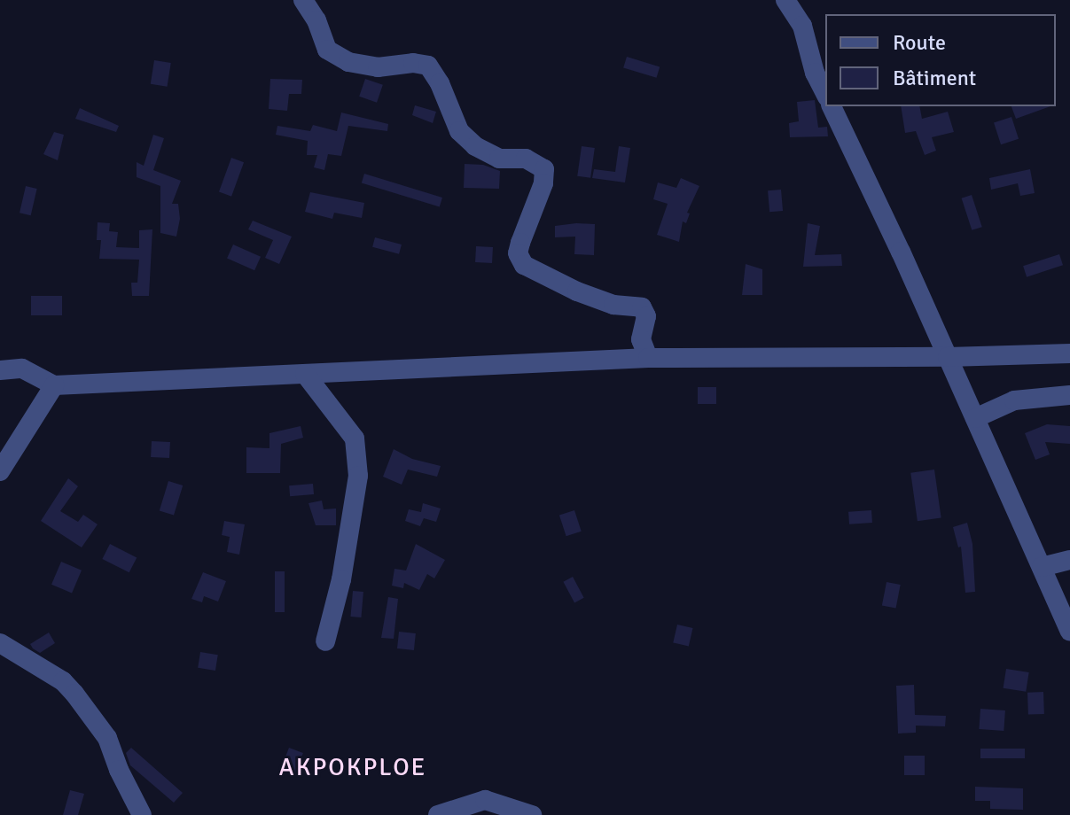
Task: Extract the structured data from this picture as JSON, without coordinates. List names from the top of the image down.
{
  "districts": ["AKPOKPLOE"],
  "legend": ["Route", "Bâtiment"]
}
